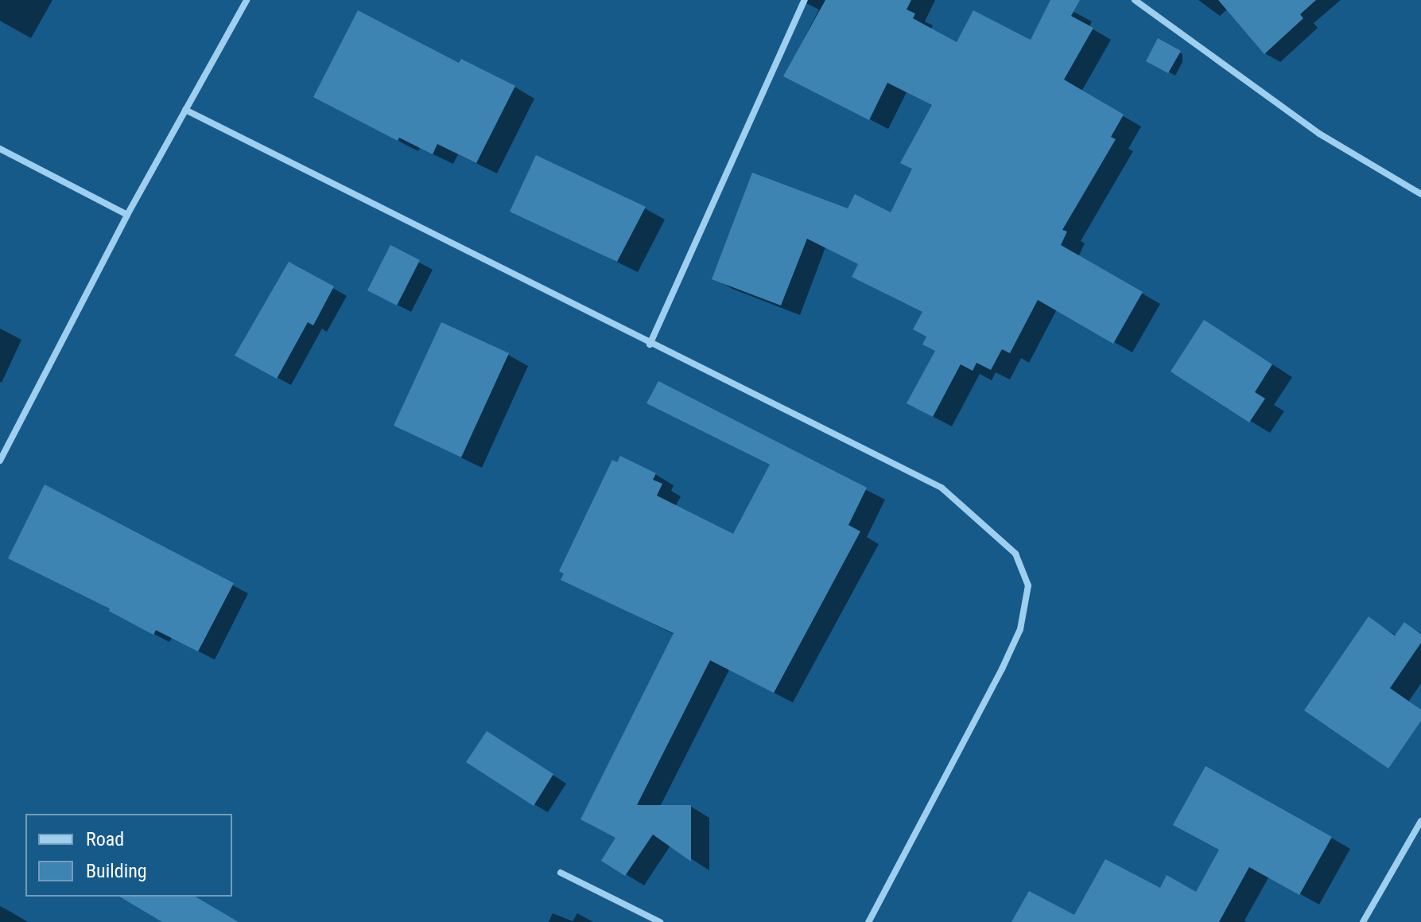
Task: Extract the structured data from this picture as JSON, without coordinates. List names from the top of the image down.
{
  "legend": ["Road", "Building"]
}
